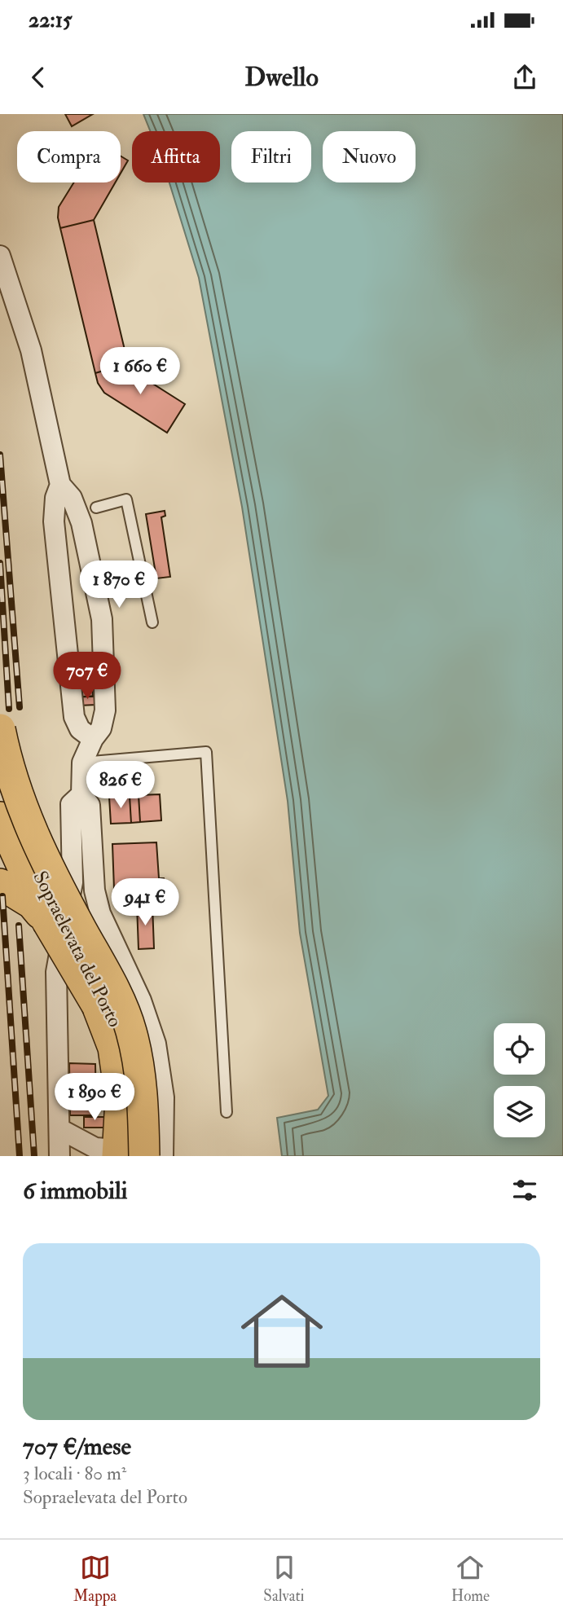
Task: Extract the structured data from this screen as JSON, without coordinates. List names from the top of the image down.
{
  "streets": {
    "main road": ["Sopraelevata del Porto"]
  },
  "page": {
    "status": "22:15",
    "header": "Dwello",
    "chip": [
      "Compra",
      "Affitta",
      "Filtri",
      "Nuovo"
    ],
    "price": [
      "1 660 €",
      "1 870 €",
      "707 €",
      "826 €",
      "941 €",
      "1 890 €"
    ],
    "heading": "6 immobili",
    "list": [
      {
        "name": "707 €/mese",
        "note": "3 locali · 80 m² · Sopraelevata del Porto"
      }
    ],
    "tabs": ["Mappa", "Salvati", "Home"]
  }
}
